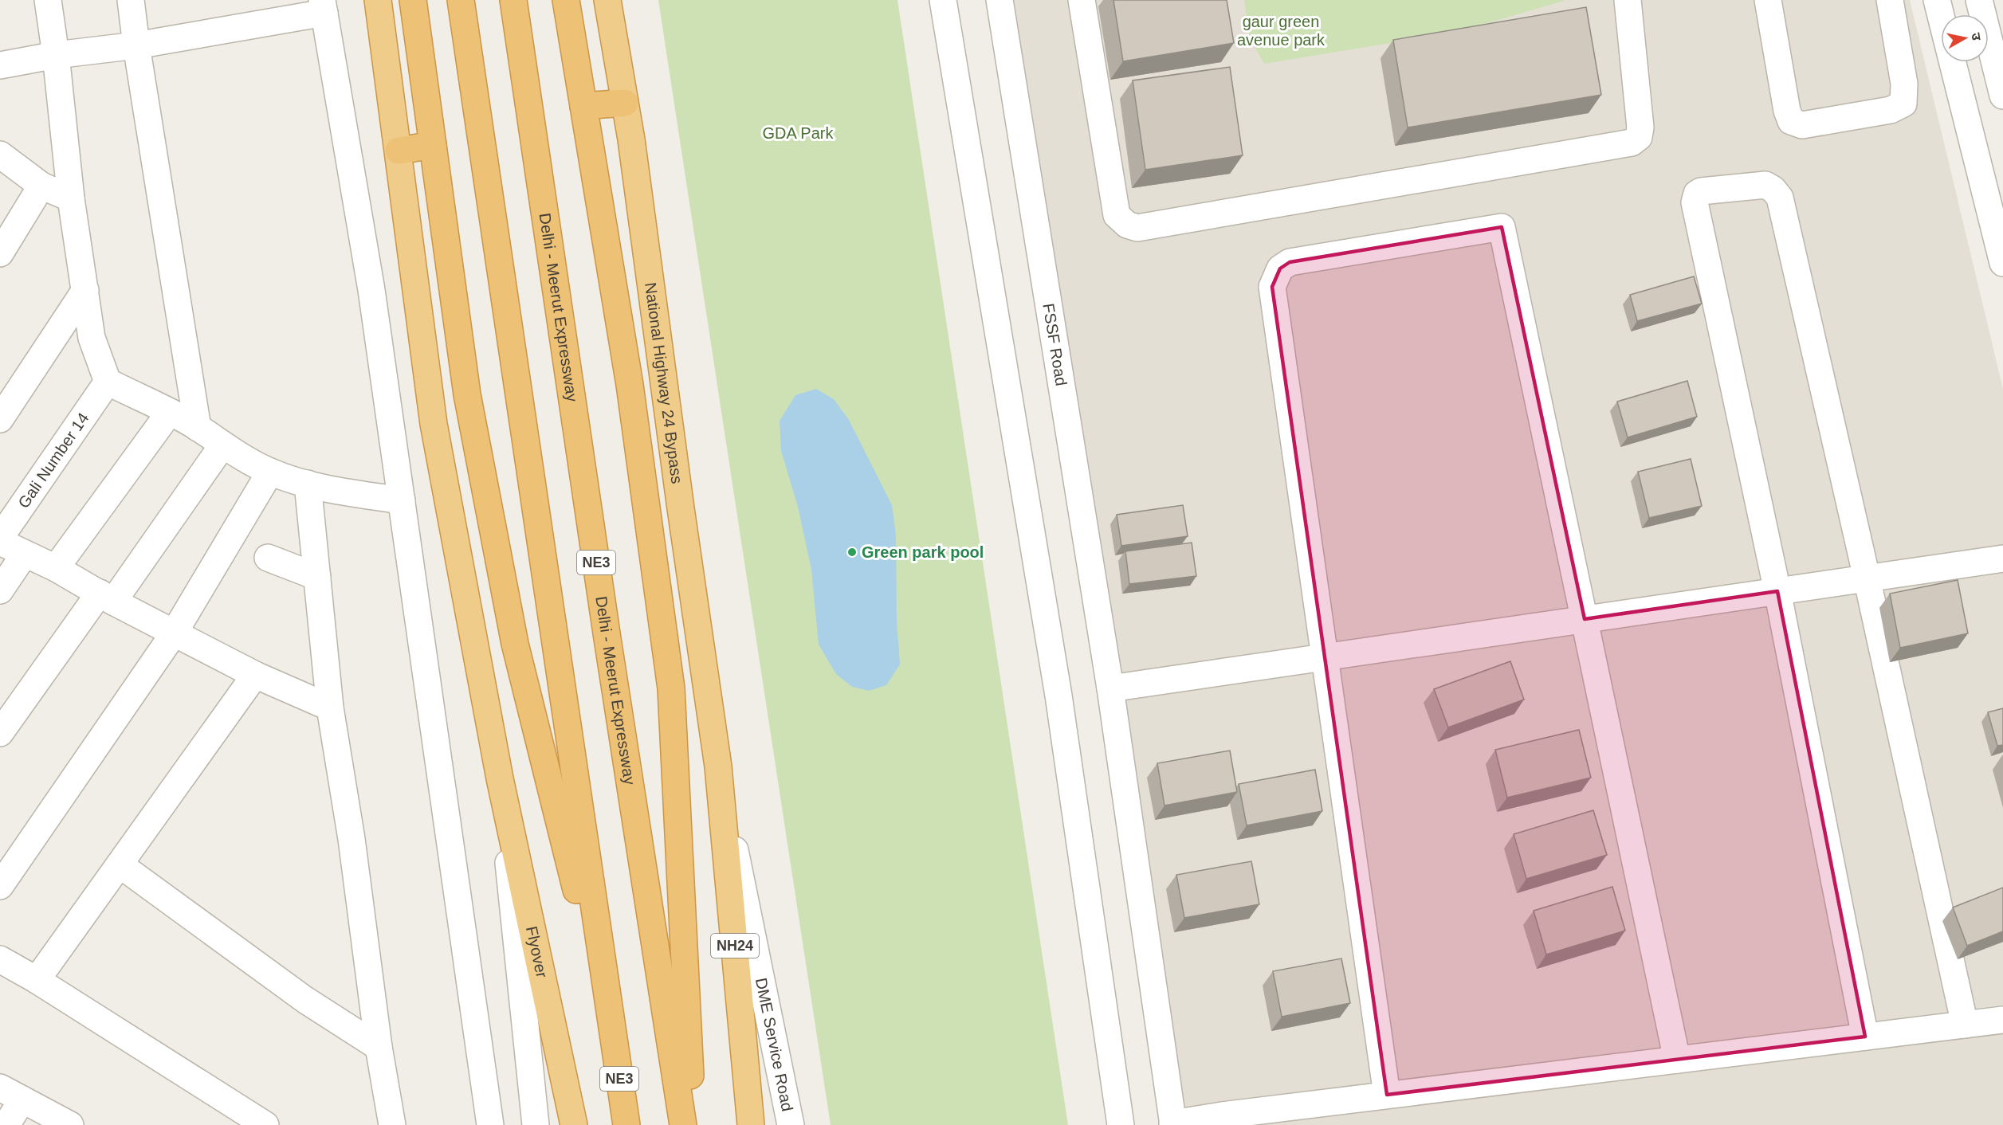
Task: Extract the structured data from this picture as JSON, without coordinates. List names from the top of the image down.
{
  "streets": {
    "highway": [
      "Delhi - Meerut Expressway",
      "National Highway 24 Bypass",
      "NE3",
      "NH24",
      "Flyover"
    ],
    "street": ["FSSF Road", "Gali Number 14", "DME Service Road"]
  },
  "crossings": [
    ["National Highway 24 Bypass", "NH24"],
    ["National Highway 24 Bypass", "DME Service Road"],
    ["NH24", "DME Service Road"]
  ],
  "parks": ["gaur green avenue park", "GDA Park"],
  "places": ["Green park pool"],
  "north": "right"
}
